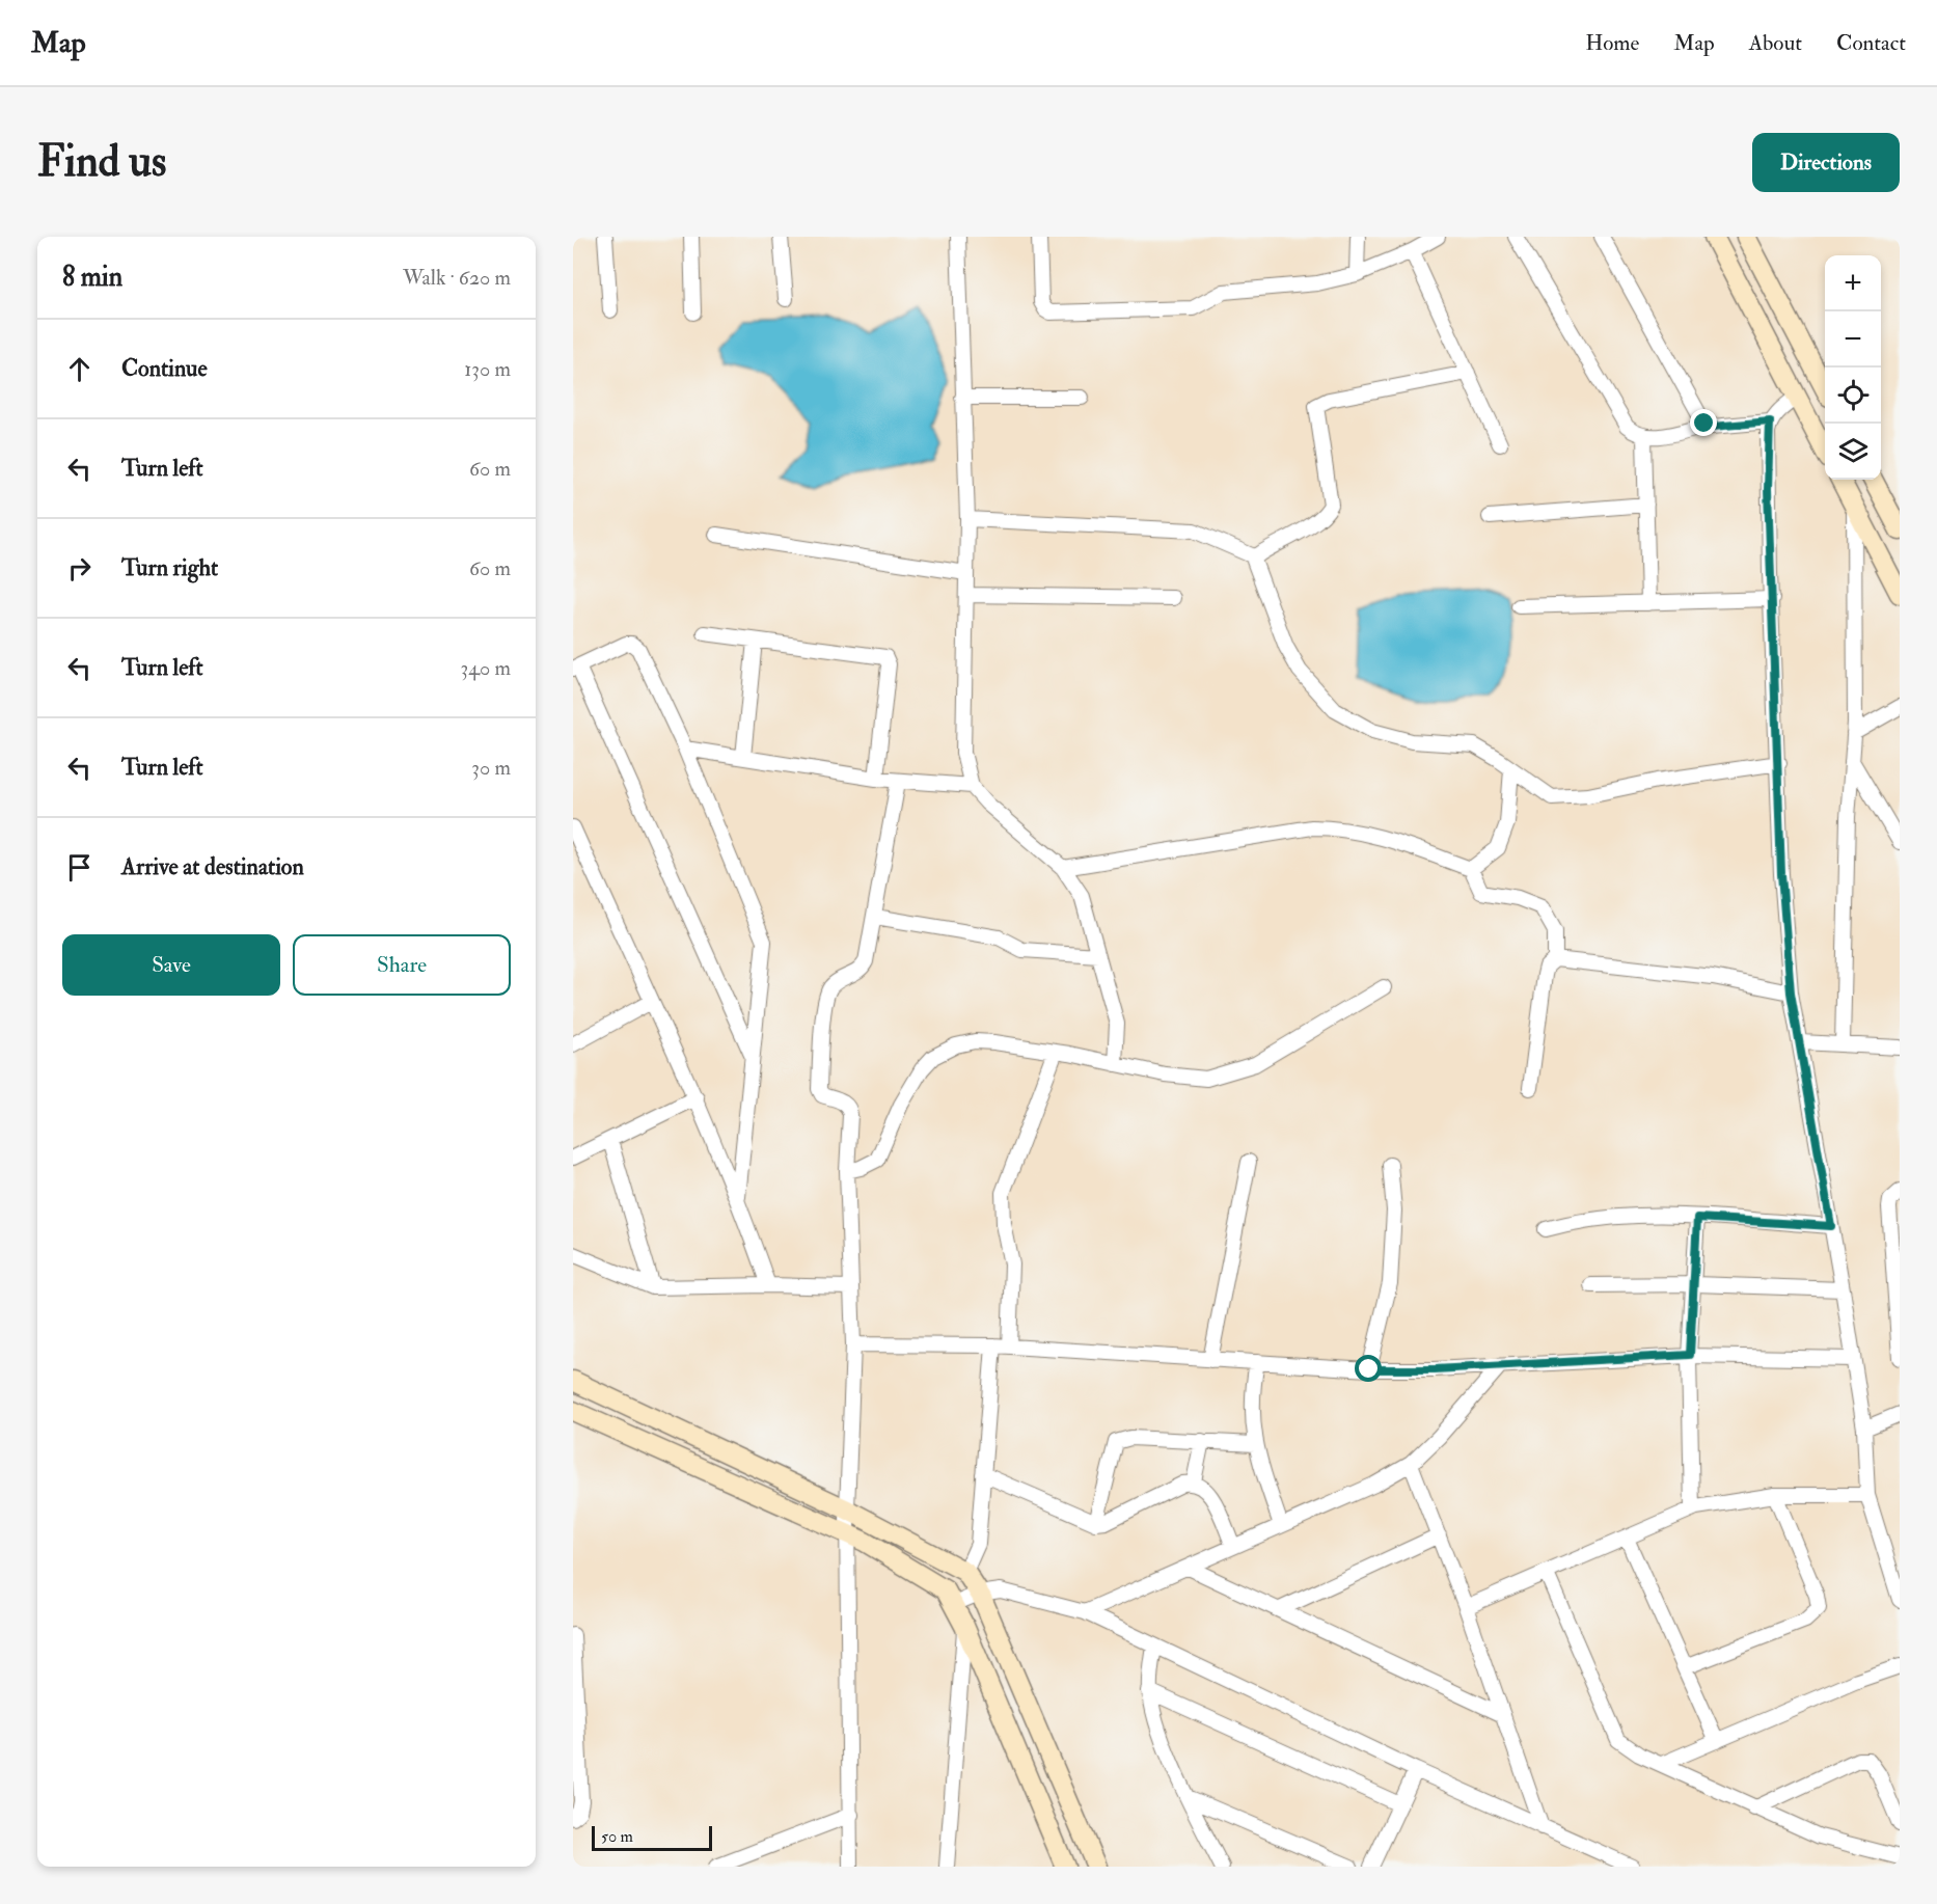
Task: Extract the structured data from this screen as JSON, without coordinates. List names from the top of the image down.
{
  "scale_bar": "50 m",
  "page": {
    "header": "Map",
    "nav": [
      "Home",
      "Map",
      "About",
      "Contact"
    ],
    "buttons": [
      "Directions",
      ["Save", "Share"]
    ],
    "title": "Find us",
    "heading": ["8 min", "Walk · 620 m"],
    "map_buttons": ["+", "−"],
    "list": [
      ["Continue", "130 m"],
      ["Turn left", "60 m"],
      ["Turn right", "60 m"],
      ["Turn left", "340 m"],
      ["Turn left", "30 m"],
      "Arrive at destination"
    ],
    "scale": "50 m"
  }
}
